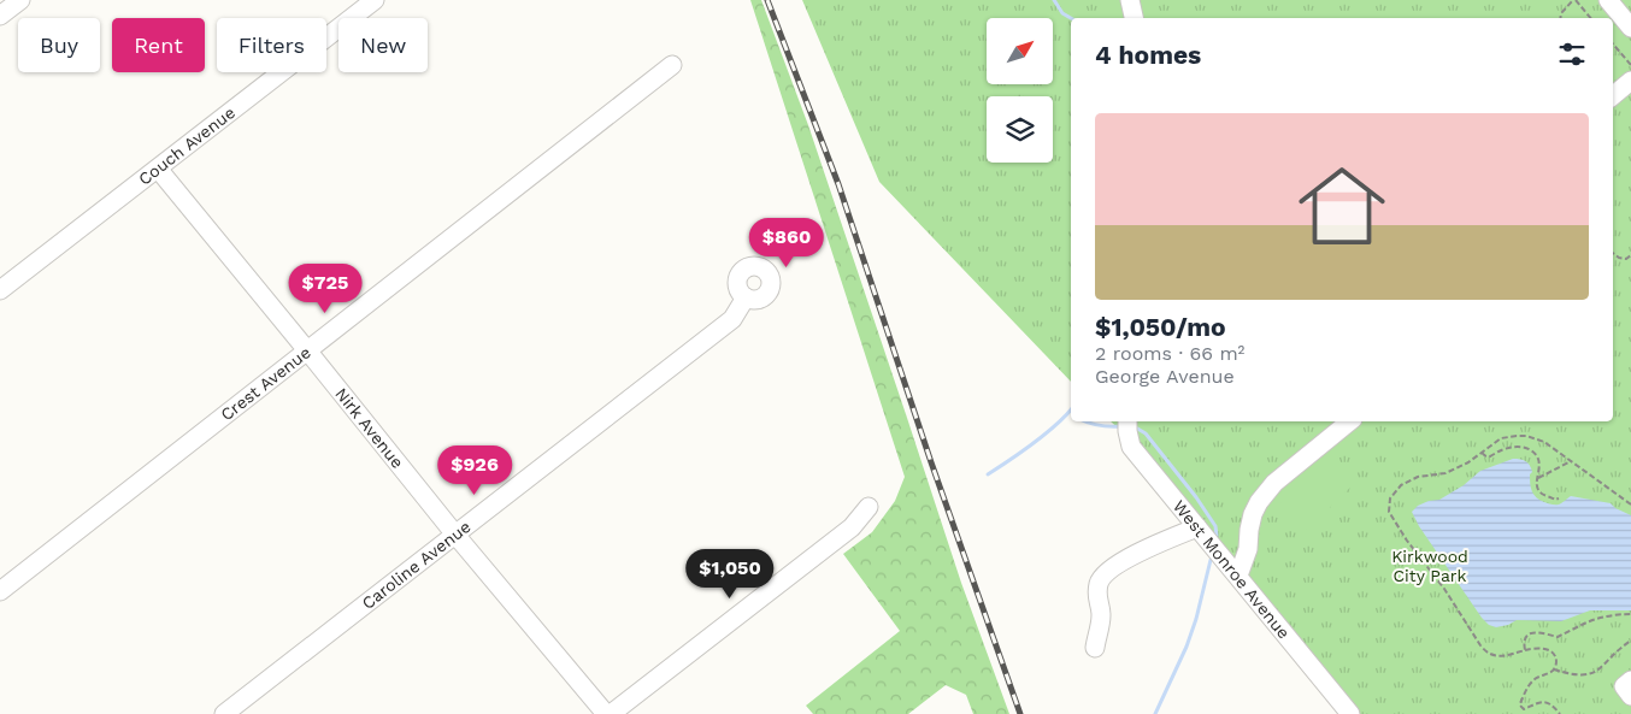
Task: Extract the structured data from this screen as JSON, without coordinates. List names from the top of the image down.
{
  "streets": {
    "street": [
      "Couch Avenue",
      "Crest Avenue",
      "Nirk Avenue",
      "Caroline Avenue",
      "West Monroe Avenue"
    ]
  },
  "crossings": [
    ["Couch Avenue", "Nirk Avenue"],
    ["Crest Avenue", "Nirk Avenue"],
    ["Nirk Avenue", "Caroline Avenue"]
  ],
  "parks": ["Kirkwood City Park"],
  "north": "top right",
  "page": {
    "chip": [
      "Buy",
      "Rent",
      "Filters",
      "New"
    ],
    "heading": "4 homes",
    "list": [
      {
        "name": "$1,050/mo",
        "note": "2 rooms · 66 m² · George Avenue"
      }
    ],
    "price": [
      "$860",
      "$725",
      "$926",
      "$1,050"
    ]
  }
}
